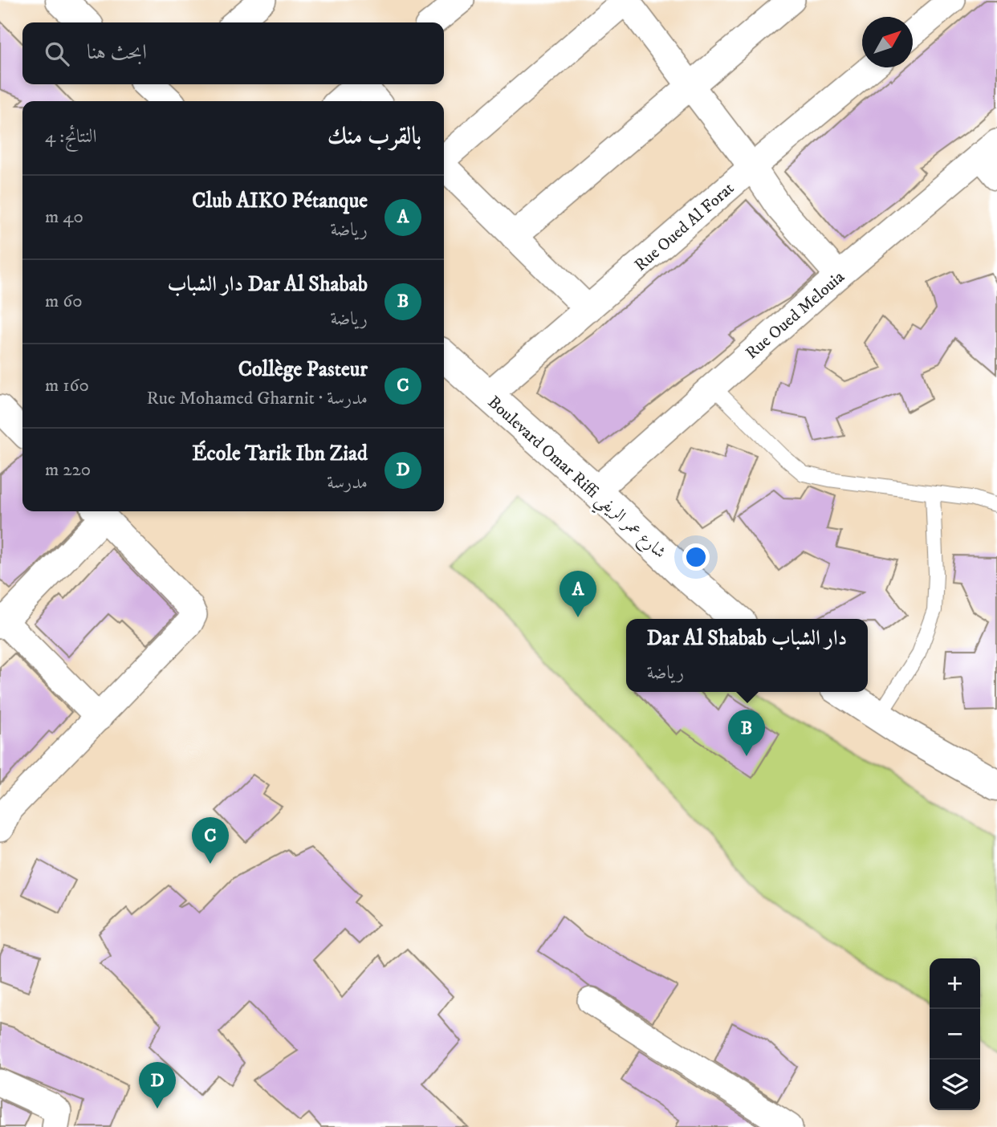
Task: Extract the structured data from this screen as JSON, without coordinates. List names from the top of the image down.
{
  "streets": {
    "street": ["Rue Oued Al Forat", "Rue Oued Melouia", "Boulevard Omar Riffi شارع عمر الريفي"]
  },
  "crossings": [
    ["Rue Oued Al Forat", "Boulevard Omar Riffi شارع عمر الريفي"],
    ["Rue Oued Melouia", "Boulevard Omar Riffi شارع عمر الريفي"]
  ],
  "north": "top right",
  "page": {
    "search": "ابحث هنا",
    "heading": ["بالقرب منك", "النتائج: 4"],
    "list": [
      {
        "mark": "A",
        "name": "Club AIKO Pétanque",
        "note": "رياضة",
        "value": "40 m"
      },
      {
        "mark": "B",
        "name": "Dar Al Shabab دار الشباب",
        "note": "رياضة",
        "value": "60 m"
      },
      {
        "mark": "C",
        "name": "Collège Pasteur",
        "note": "مدرسة · Rue Mohamed Gharnit",
        "value": "160 m"
      },
      {
        "mark": "D",
        "name": "École Tarik Ibn Ziad",
        "note": "مدرسة",
        "value": "220 m"
      }
    ],
    "pins": [
      "A",
      "B",
      "C",
      "D"
    ],
    "popup": ["Dar Al Shabab دار الشباب", "رياضة"],
    "map_buttons": ["+", "−"]
  }
}
